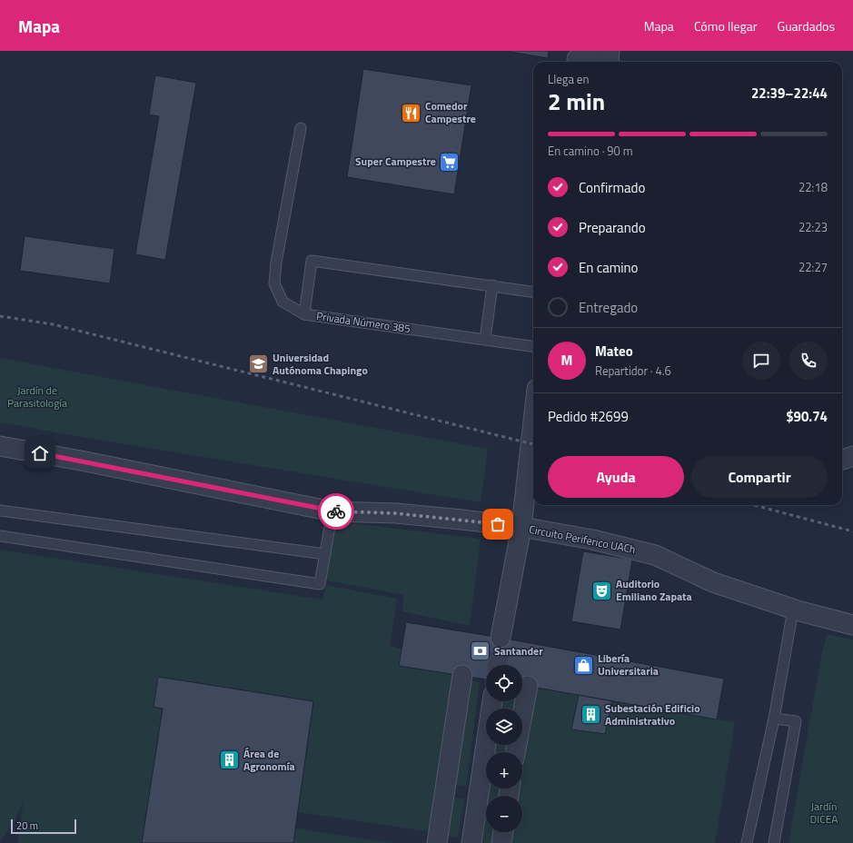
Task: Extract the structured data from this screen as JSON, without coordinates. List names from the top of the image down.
{
  "streets": {
    "street": ["Circuito Periferico UACh"],
    "lane": ["Privada Número 385"]
  },
  "parks": ["Jardín de Parasitología", "Jardín DICEA"],
  "places": {
    "restaurant": ["Comedor Campestre"],
    "supermarket": ["Super Campestre"],
    "school or university": ["Universidad Autónoma Chapingo"],
    "theatre": ["Auditorio Emiliano Zapata"],
    "bank": ["Santander"],
    "shop": ["Libería Universitaria"],
    "building": ["Subestación Edificio Administrativo", "Área de Agronomía"]
  },
  "scale_bar": "20 m",
  "page": {
    "header": "Mapa",
    "nav": ["Mapa", "Cómo llegar", "Guardados"],
    "heading": ["2 min", "Llega en", "22:39–22:44"],
    "panel": [
      "Mateo",
      "Repartidor · 4.6",
      "Pedido #2699",
      "$90.74"
    ],
    "bar": "En camino · 90 m",
    "list": [
      ["Confirmado", "22:18"],
      ["Preparando", "22:23"],
      ["En camino", "22:27"],
      "Entregado"
    ],
    "round": "M",
    "buttons": ["Ayuda", "Compartir"],
    "map_buttons": ["+", "−"],
    "scale": "20 m"
  }
}
